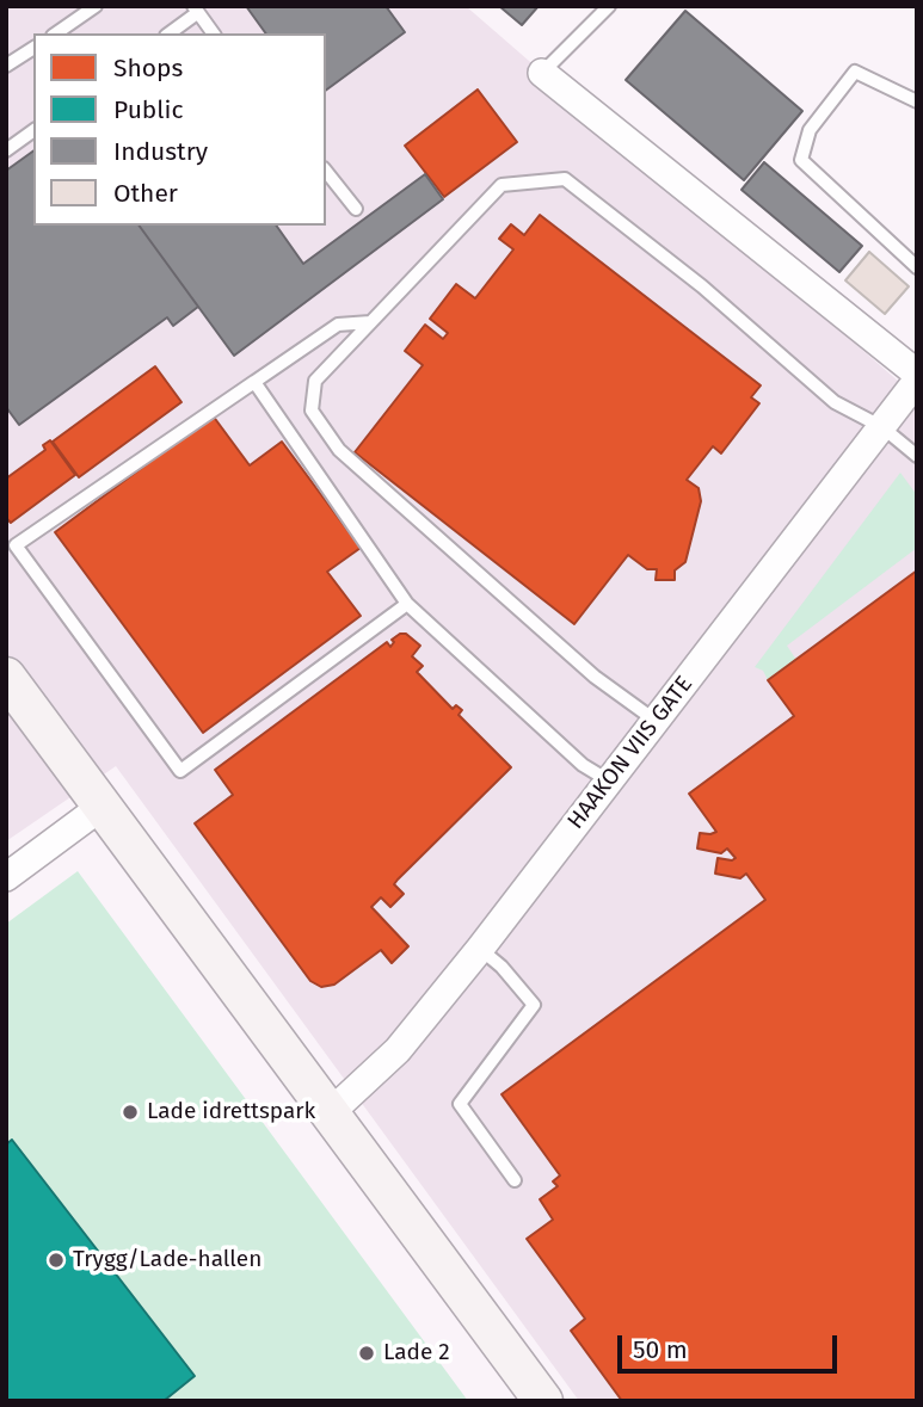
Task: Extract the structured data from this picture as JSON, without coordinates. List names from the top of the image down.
{
  "streets": {
    "street": ["HAAKON VIIS GATE"]
  },
  "places": ["Lade idrettspark", "Trygg/Lade-hallen", "Lade 2"],
  "legend": [
    "Shops",
    "Public",
    "Industry",
    "Other"
  ],
  "scale_bar": "50 m"
}
